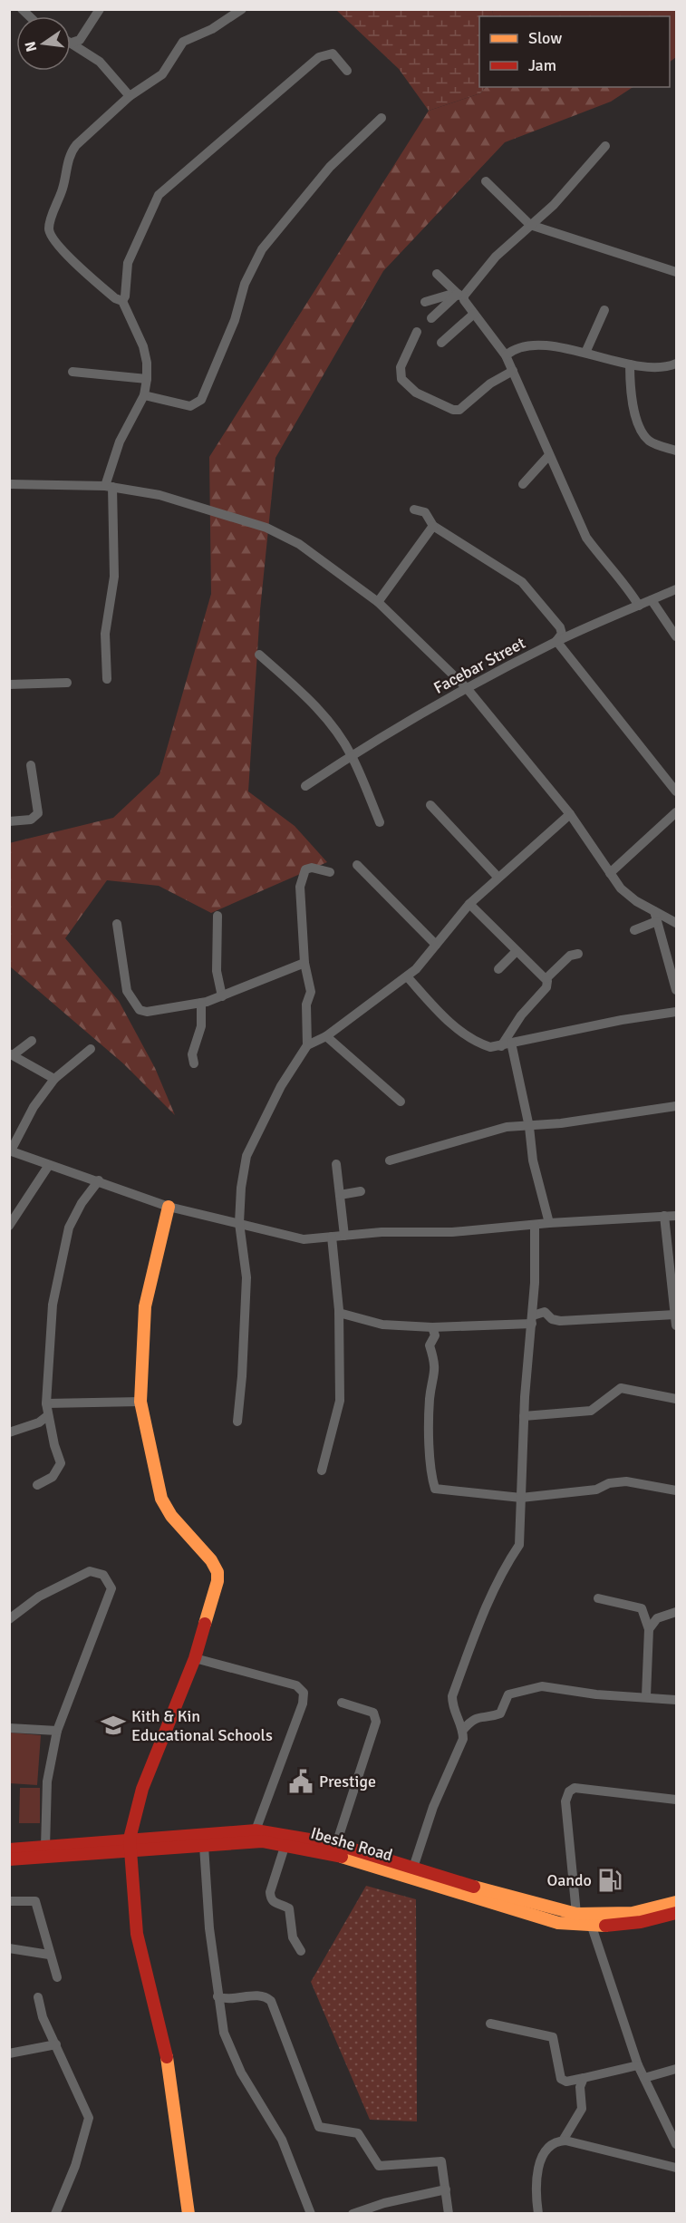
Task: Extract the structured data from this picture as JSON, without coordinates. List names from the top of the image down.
{
  "streets": {
    "main road": ["Ibeshe Road"],
    "street": ["Facebar Street"]
  },
  "places": {
    "school or university": ["Kith & Kin Educational Schools"],
    "public building": ["Prestige"],
    "fuel station": ["Oando"]
  },
  "legend": ["Slow", "Jam"],
  "north": "left"
}
